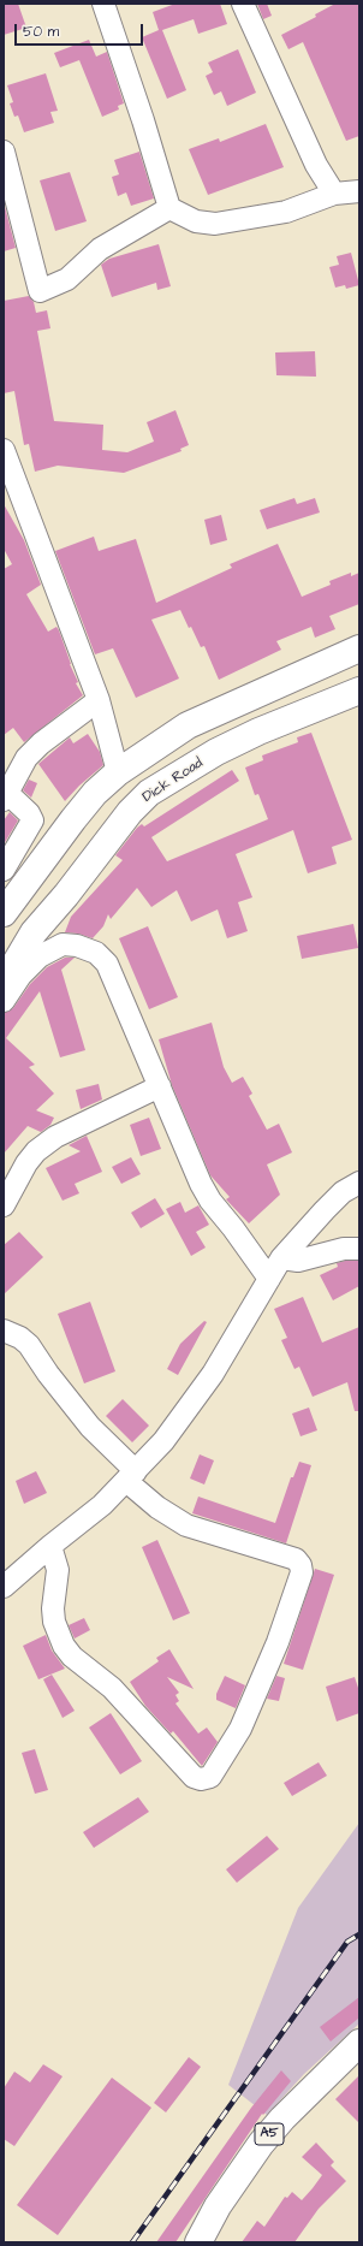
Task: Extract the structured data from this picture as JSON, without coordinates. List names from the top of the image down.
{
  "streets": {
    "main road": ["Dick Road", "A5"]
  },
  "scale_bar": "50 m"
}
